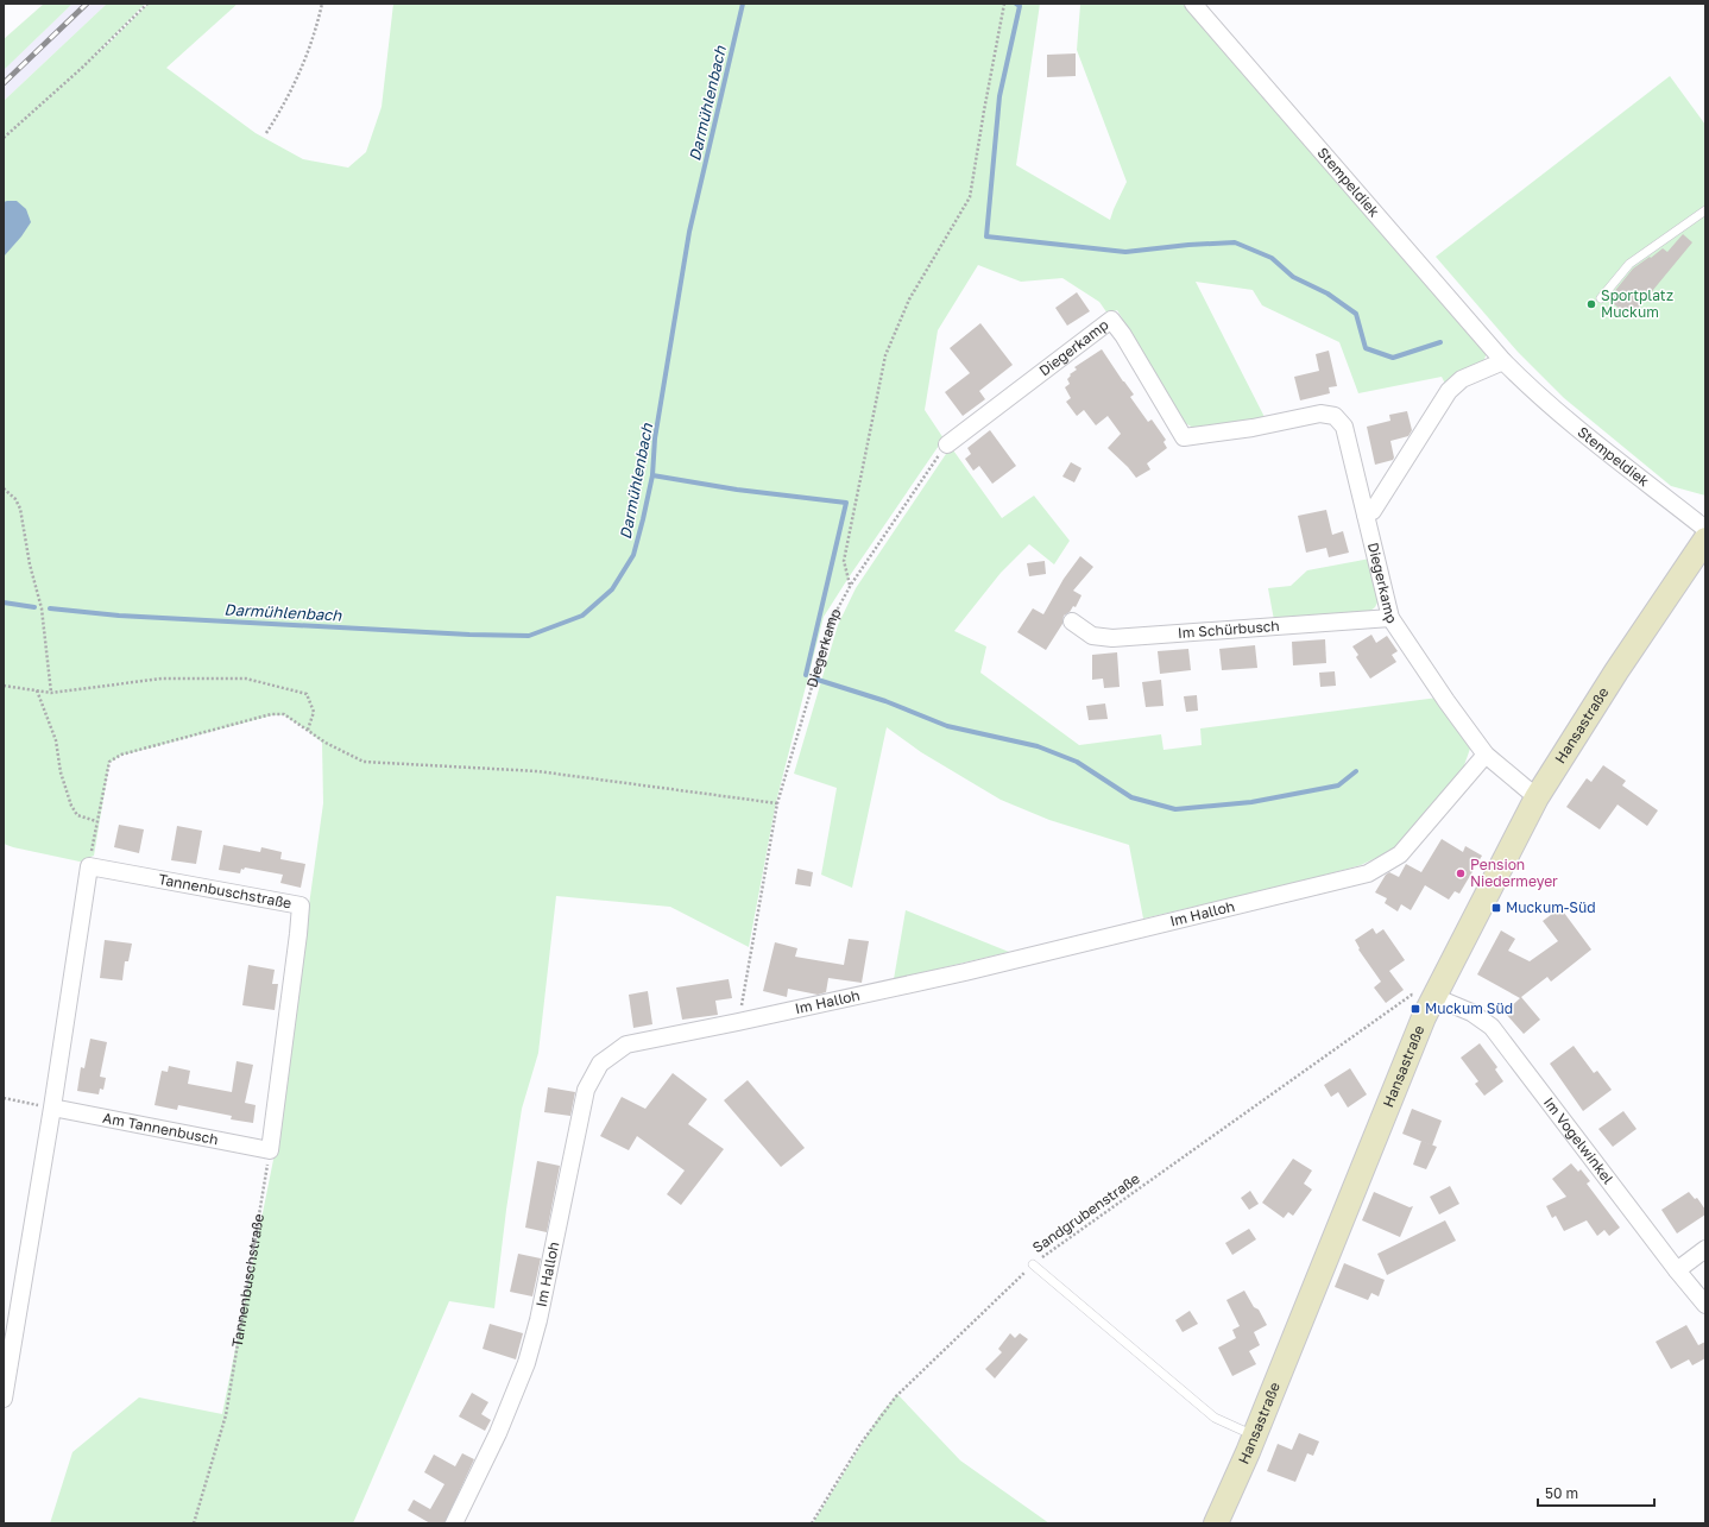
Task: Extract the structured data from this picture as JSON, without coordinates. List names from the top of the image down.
{
  "streets": {
    "main road": ["Hansastraße"],
    "street": [
      "Stempeldiek",
      "Diegerkamp",
      "Im Schürbusch",
      "Tannenbuschstraße",
      "Im Halloh",
      "Am Tannenbusch",
      "Im Vogelwinkel"
    ],
    "path": ["Sandgrubenstraße"]
  },
  "crossings": [
    ["Diegerkamp", "Im Schürbusch"],
    ["Diegerkamp", "Hansastraße"],
    ["Diegerkamp", "Im Halloh"],
    ["Hansastraße", "Im Vogelwinkel"],
    ["Hansastraße", "Sandgrubenstraße"],
    ["Tannenbuschstraße", "Am Tannenbusch"],
    ["Im Vogelwinkel", "Sandgrubenstraße"]
  ],
  "water": ["Darmühlenbach"],
  "places": {
    "other": ["Sportplatz Muckum", "Pension Niedermeyer"],
    "transit": ["Muckum-Süd", "Muckum Süd"]
  },
  "scale_bar": "50 m"
}
